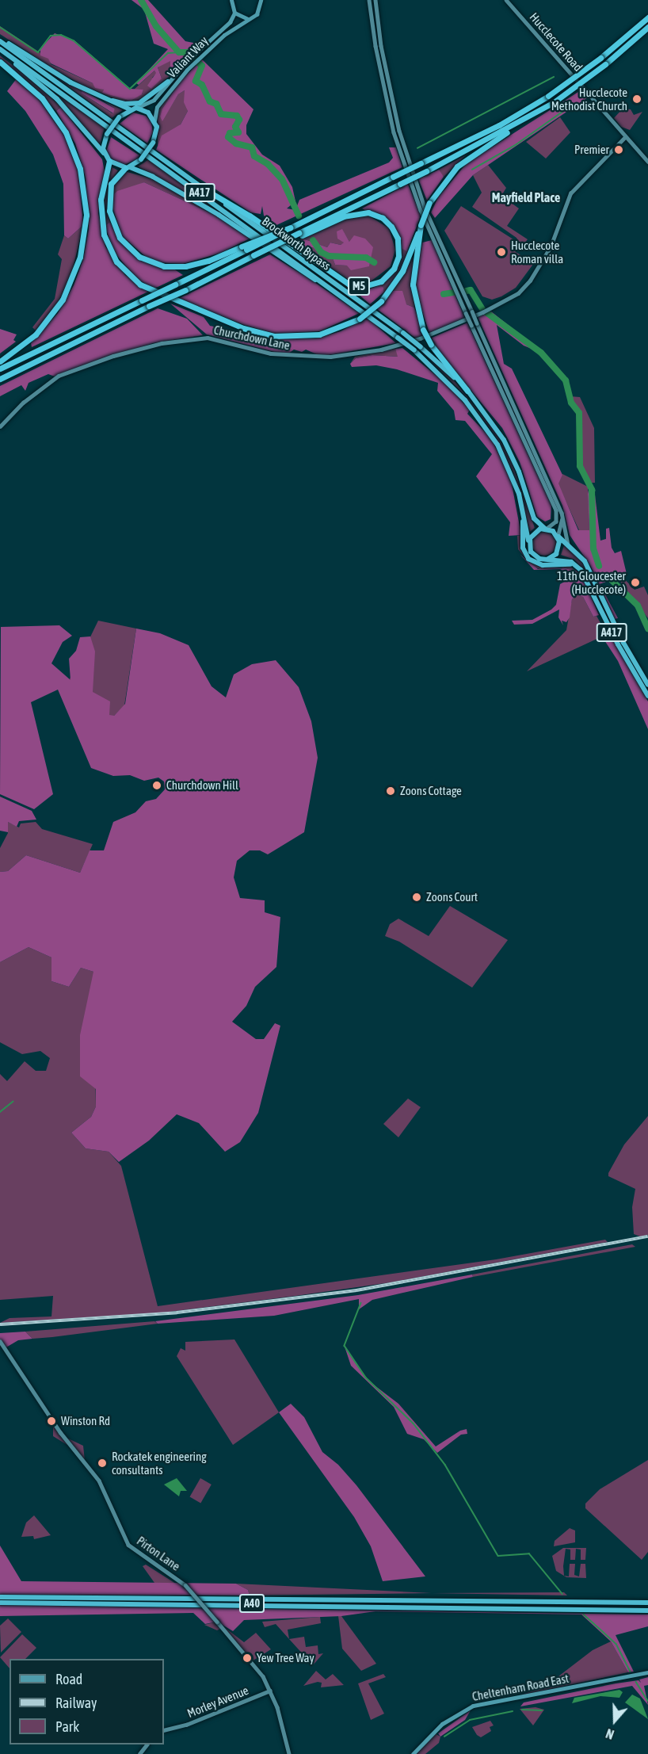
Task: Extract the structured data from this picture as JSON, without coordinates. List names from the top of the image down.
{
  "streets": {
    "highway": [
      "A417",
      "Brockworth Bypass",
      "M5",
      "A40"
    ],
    "main road": ["Valiant Way", "Cheltenham Road East"],
    "street": [
      "Hucclecote Road",
      "Churchdown Lane",
      "Pirton Lane",
      "Morley Avenue"
    ]
  },
  "crossings": [
    ["Hucclecote Road", "Churchdown Lane"],
    ["Valiant Way", "M5"],
    ["A417", "Brockworth Bypass"],
    ["Brockworth Bypass", "M5"],
    ["Pirton Lane", "Morley Avenue"]
  ],
  "districts": ["Mayfield Place"],
  "places": [
    "Hucclecote Methodist Church",
    "Premier",
    "Hucclecote Roman villa",
    "11th Gloucester (Hucclecote)",
    "Churchdown Hill",
    "Zoons Cottage",
    "Zoons Court",
    "Winston Rd",
    "Rockatek engineering consultants",
    "Yew Tree Way"
  ],
  "legend": ["Road", "Railway", "Park"],
  "north": "bottom"
}
